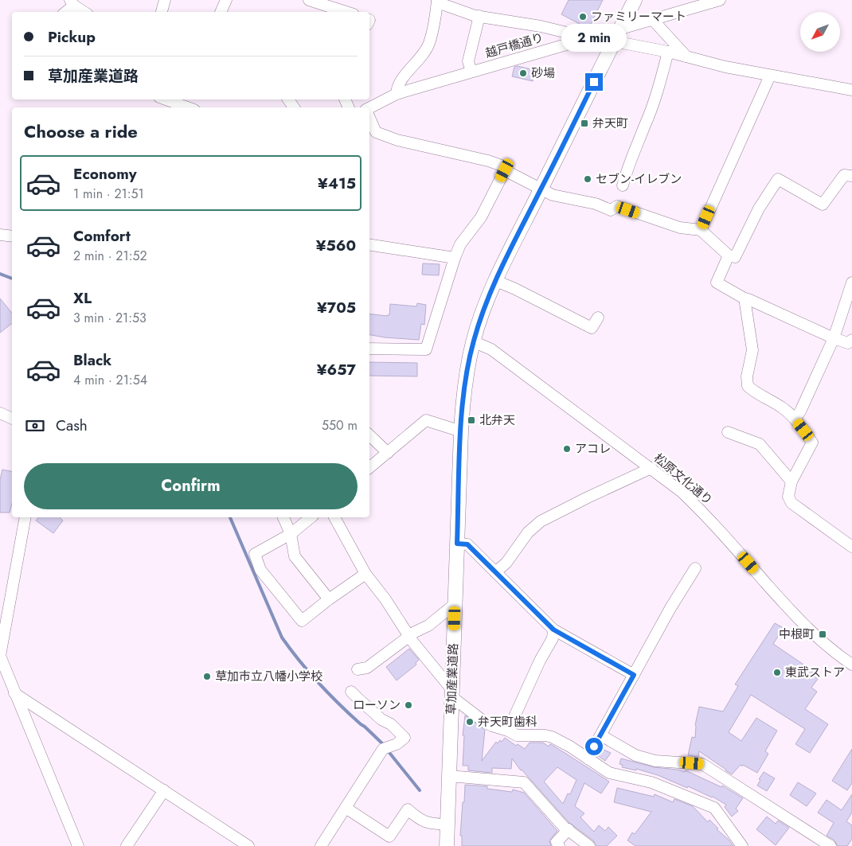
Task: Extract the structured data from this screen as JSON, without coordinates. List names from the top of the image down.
{
  "streets": {
    "main road": ["草加産業道路"],
    "street": ["越戸橋通り", "松原文化通り"]
  },
  "crossings": [
    ["越戸橋通り", "草加産業道路"],
    ["松原文化通り", "草加産業道路"]
  ],
  "places": {
    "other": [
      "ファミリーマート",
      "砂場",
      "セブン-イレブン",
      "アコレ",
      "東武ストア",
      "草加市立八幡小学校",
      "ローソン",
      "弁天町歯科"
    ],
    "transit": ["弁天町", "北弁天", "中根町"]
  },
  "north": "bottom left",
  "page": {
    "banner": ["Pickup", "草加産業道路"],
    "bubble": "2 min",
    "heading": "Choose a ride",
    "list": [
      {
        "name": "Economy",
        "note": "1 min · 21:51",
        "value": "¥415"
      },
      {
        "name": "Comfort",
        "note": "2 min · 21:52",
        "value": "¥560"
      },
      {
        "name": "XL",
        "note": "3 min · 21:53",
        "value": "¥705"
      },
      {
        "name": "Black",
        "note": "4 min · 21:54",
        "value": "¥657"
      }
    ],
    "pay": ["Cash", "550 m"],
    "buttons": "Confirm"
  }
}
